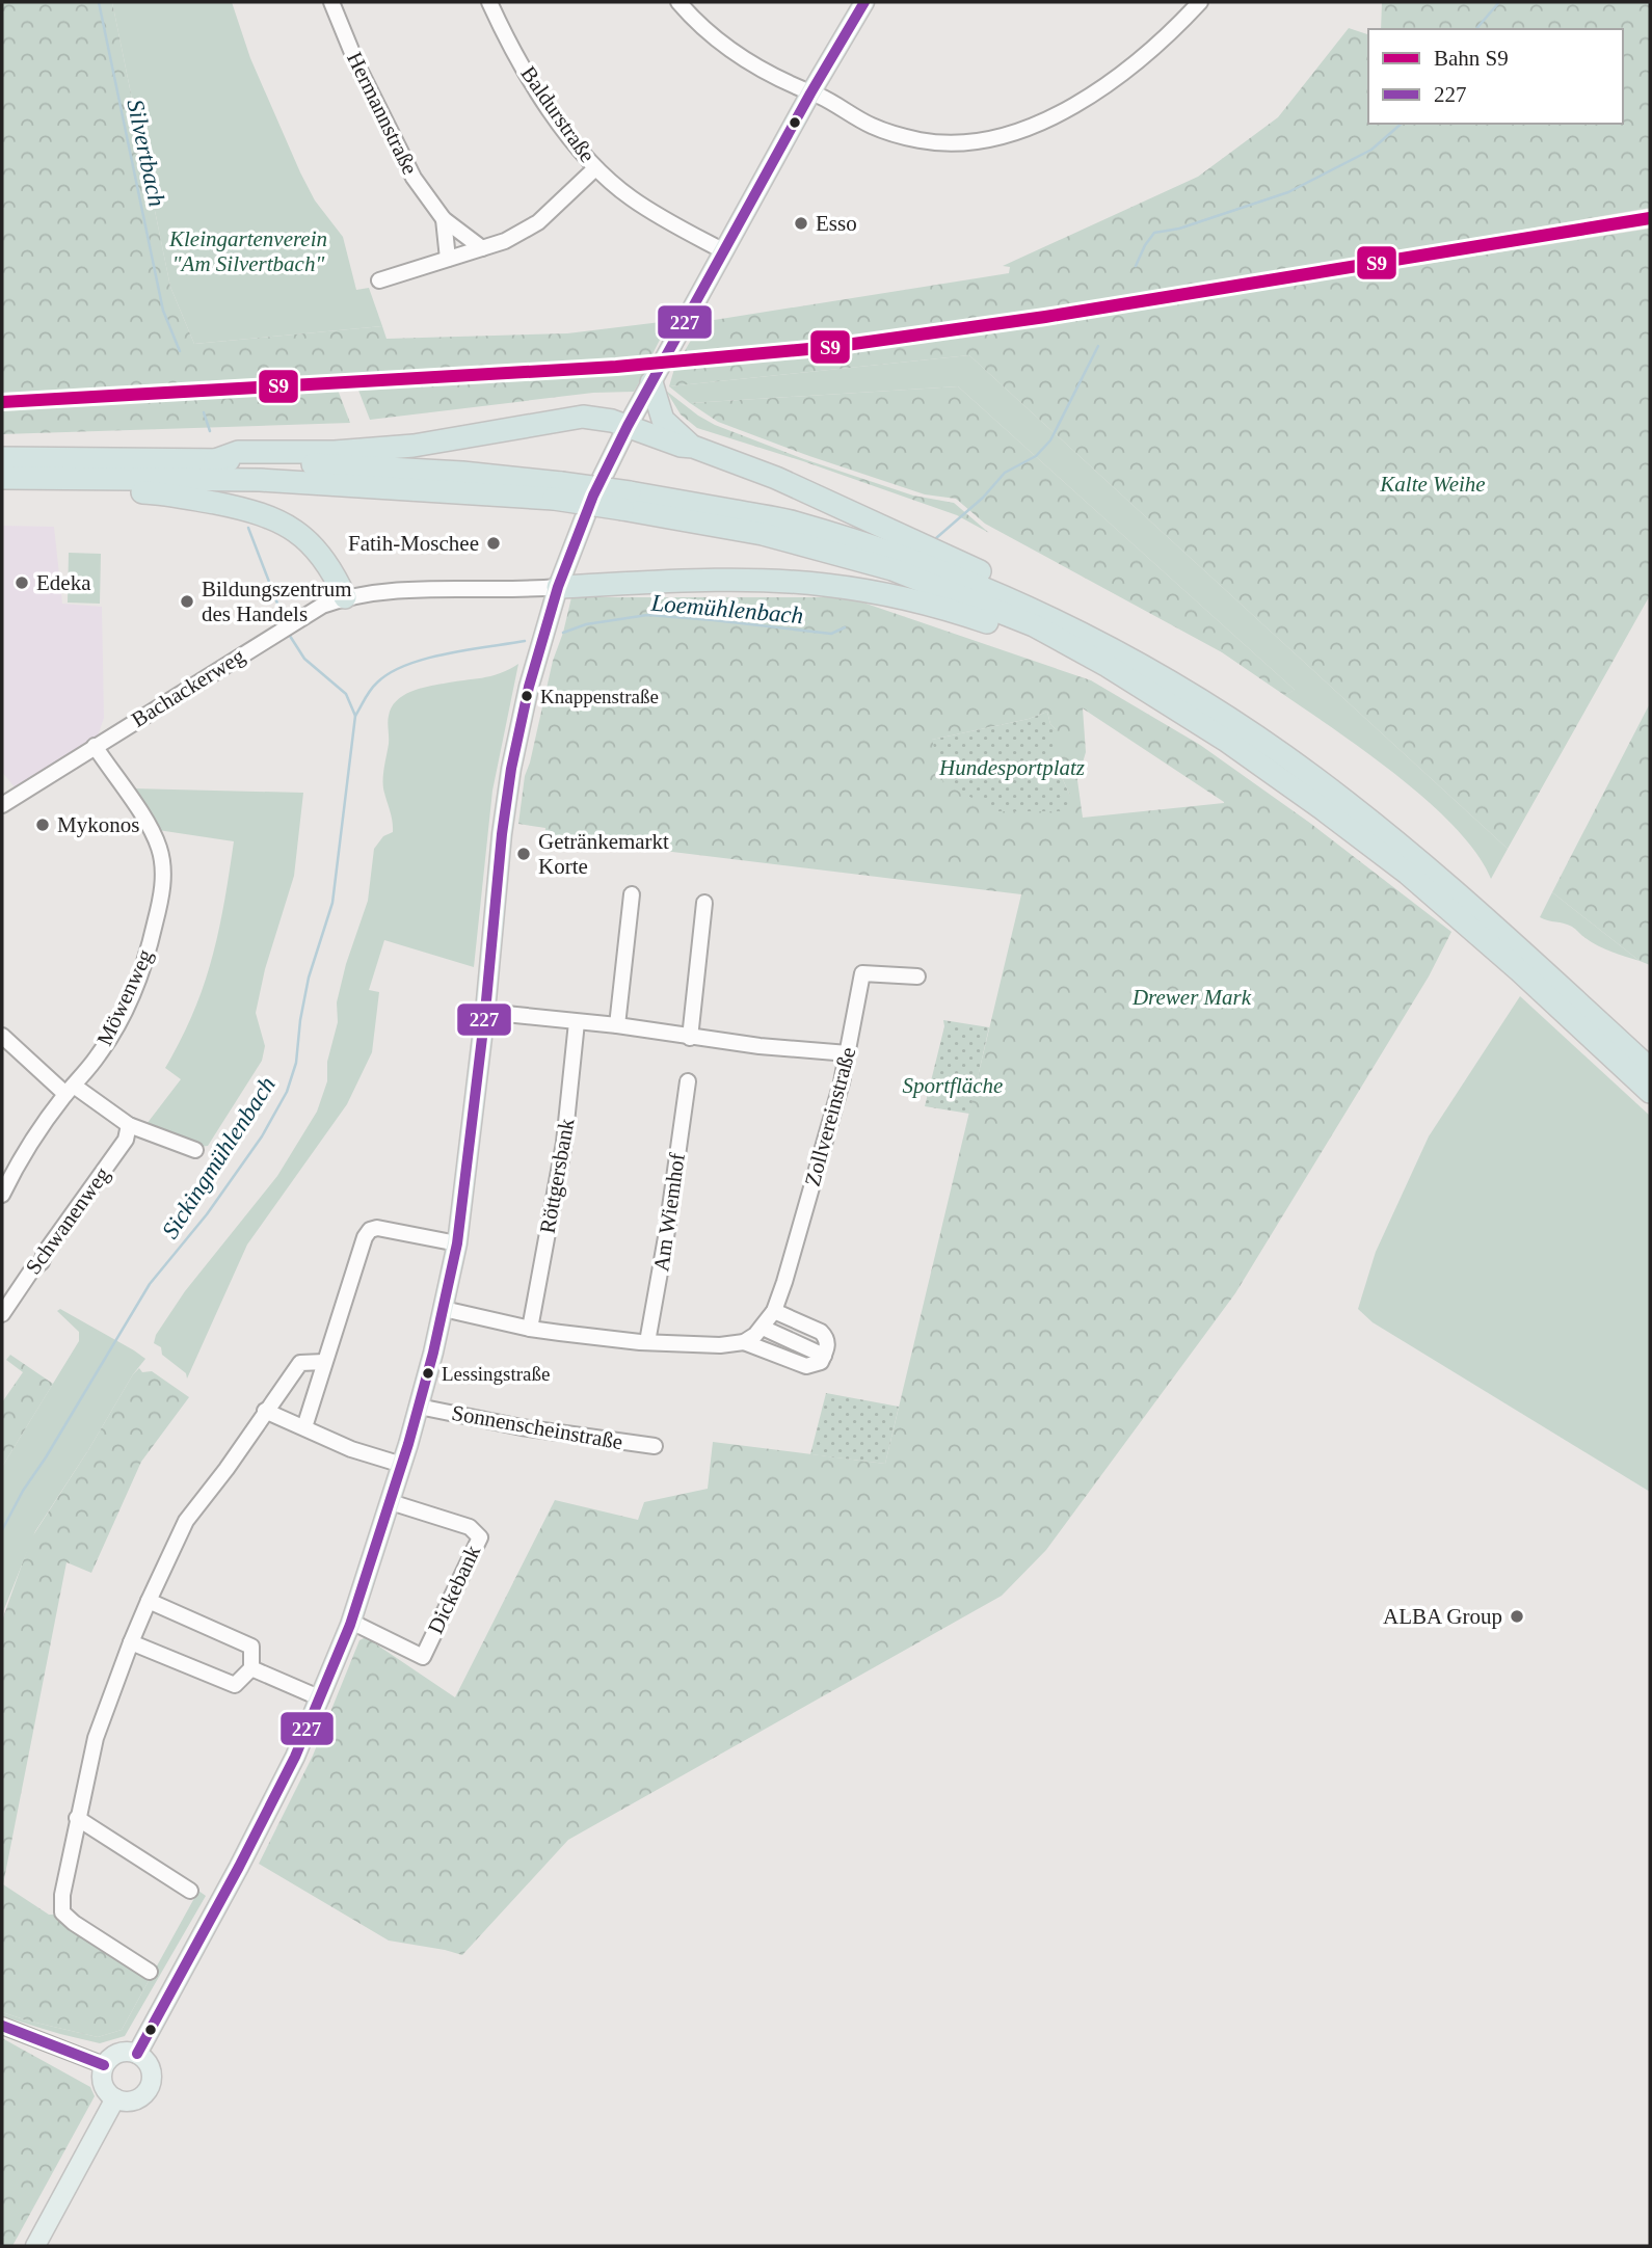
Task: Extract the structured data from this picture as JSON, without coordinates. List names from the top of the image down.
{
  "streets": {
    "street": [
      "Hermannstraße",
      "Baldurstraße",
      "Bachackerweg",
      "Möwenweg",
      "Zollvereinstraße",
      "Röttgersbank",
      "Am Wiemhof",
      "Schwanenweg",
      "Sonnenscheinstraße",
      "Dickebank"
    ]
  },
  "crossings": [
    ["Bachackerweg", "Möwenweg"]
  ],
  "water": ["Silvertbach", "Loemühlenbach", "Sickingmühlenbach"],
  "parks": [
    "Kleingartenverein \"Am Silvertbach\"",
    "Kalte Weihe",
    "Hundesportplatz",
    "Drewer Mark",
    "Sportfläche"
  ],
  "places": [
    "Esso",
    "Fatih-Moschee",
    "Edeka",
    "Bildungszentrum des Handels",
    "Knappenstraße",
    "Mykonos",
    "Getränkemarkt Korte",
    "Lessingstraße",
    "ALBA Group"
  ],
  "lines": ["transit line 227", "rail line S9"],
  "legend": ["Bahn S9", "227"]
}
